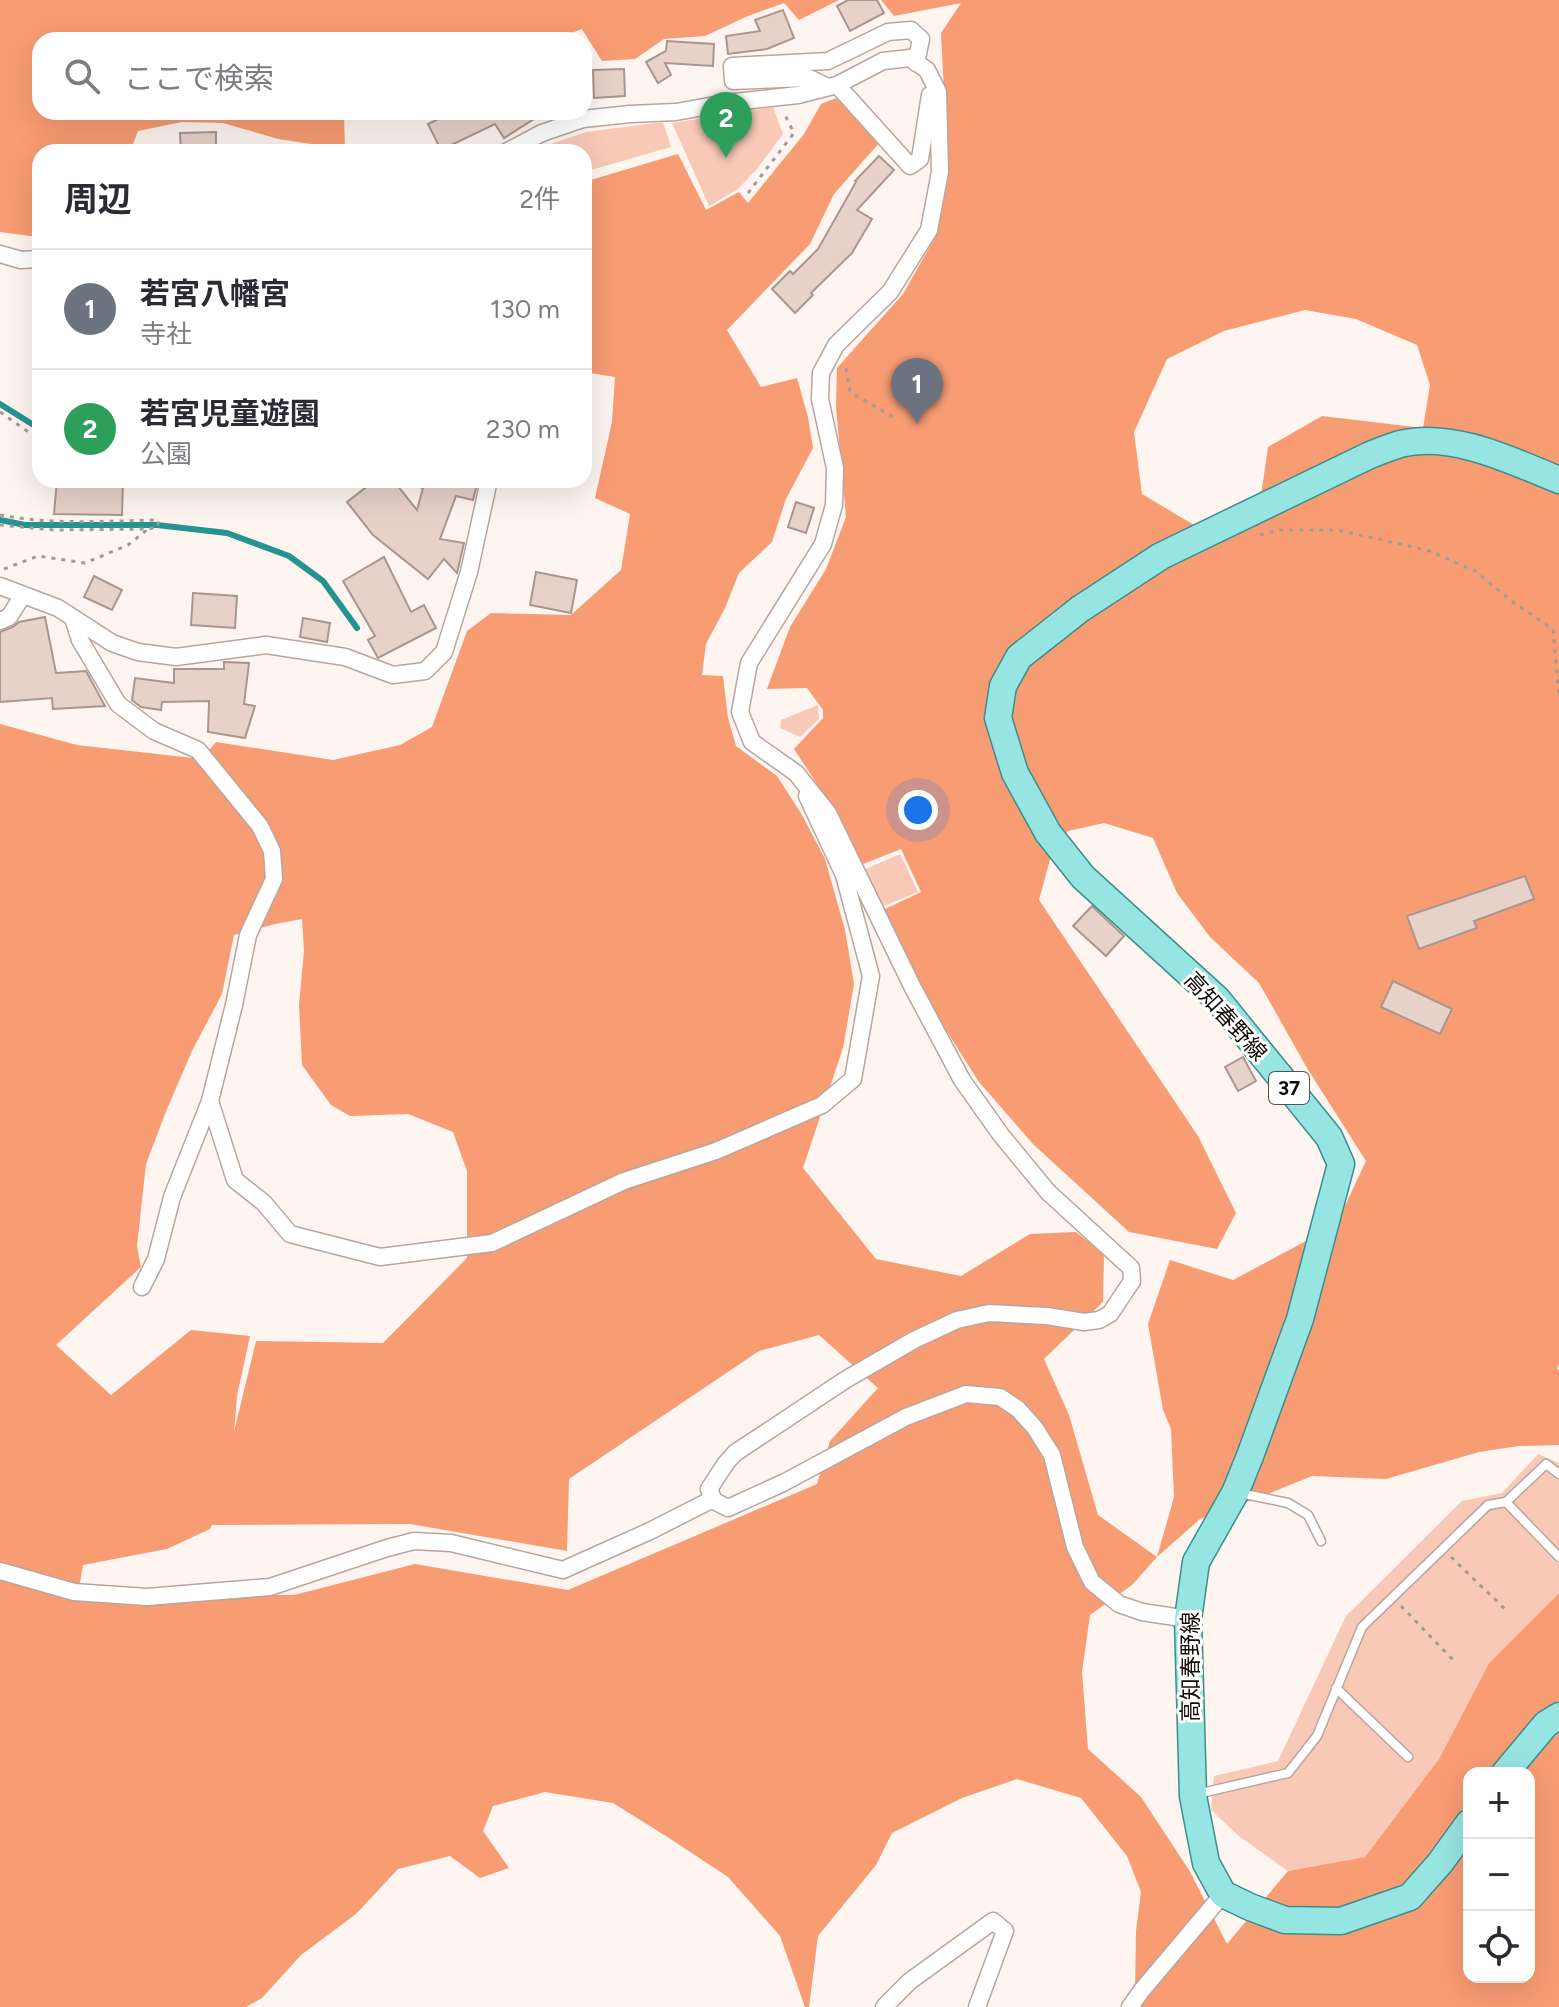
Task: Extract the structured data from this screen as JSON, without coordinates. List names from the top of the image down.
{
  "streets": {
    "main road": ["高知春野線", "37"]
  },
  "page": {
    "search": "ここで検索",
    "pins": ["2", "1"],
    "heading": ["周辺", "2件"],
    "list": [
      {
        "mark": "1",
        "name": "若宮八幡宮",
        "note": "寺社",
        "value": "130 m"
      },
      {
        "mark": "2",
        "name": "若宮児童遊園",
        "note": "公園",
        "value": "230 m"
      }
    ],
    "map_buttons": ["+", "−"]
  }
}
